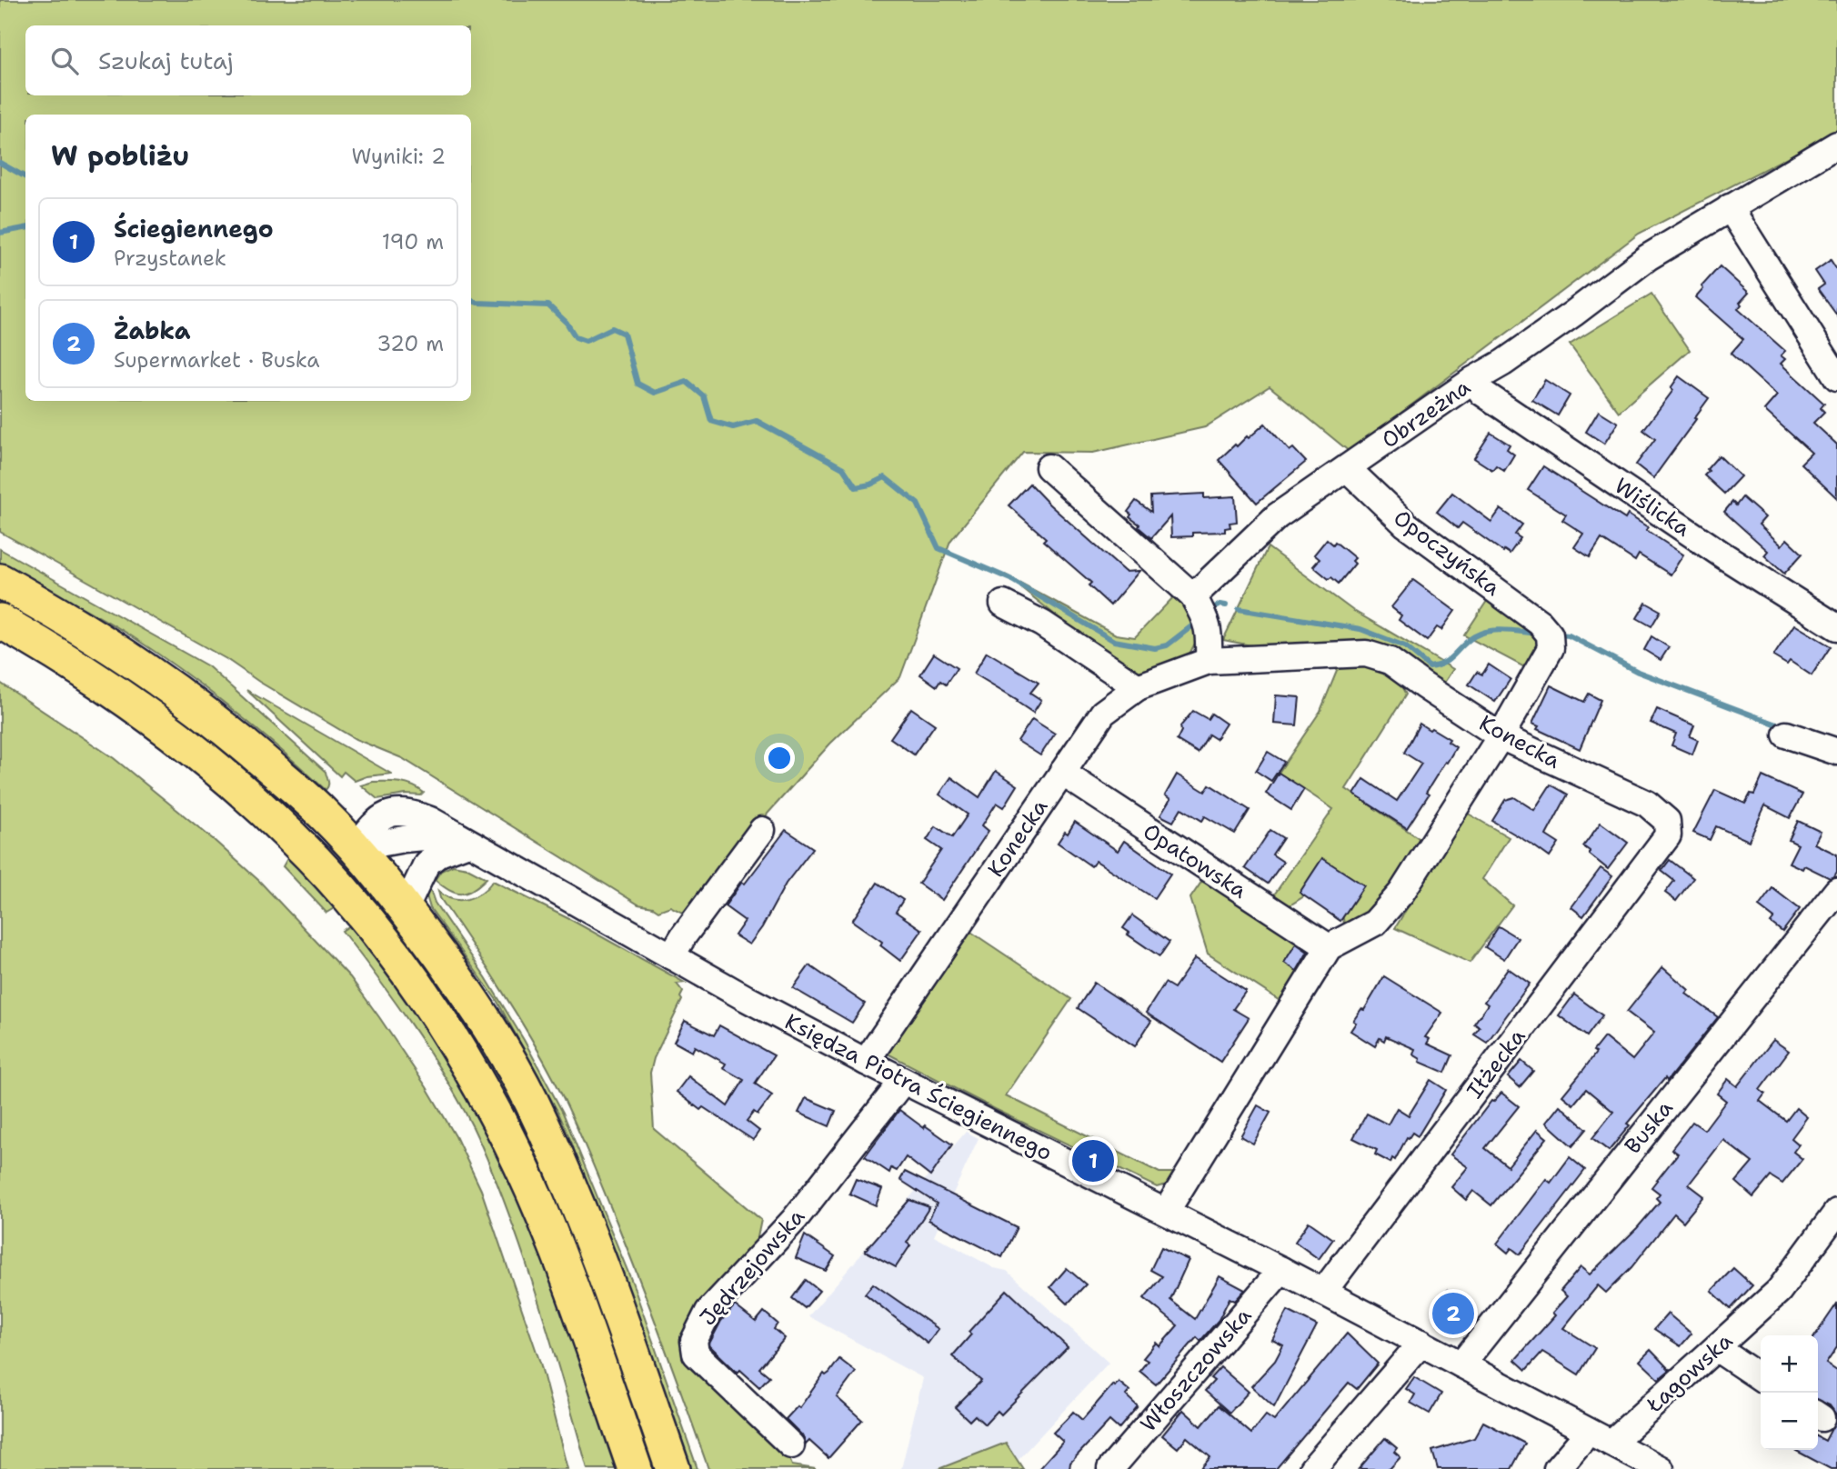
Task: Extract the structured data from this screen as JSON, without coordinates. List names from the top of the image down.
{
  "streets": {
    "street": [
      "Obrzeżna",
      "Wiślicka",
      "Opoczyńska",
      "Konecka",
      "Opatowska",
      "Iłżecka",
      "Księdza Piotra Ściegiennego",
      "Buska",
      "Jędrzejowska",
      "Włoszczowska",
      "Łagowska"
    ]
  },
  "crossings": [
    ["Obrzeżna", "Wiślicka"],
    ["Obrzeżna", "Opoczyńska"],
    ["Opoczyńska", "Konecka"],
    ["Konecka", "Opatowska"],
    ["Konecka", "Iłżecka"],
    ["Konecka", "Księdza Piotra Ściegiennego"],
    ["Iłżecka", "Księdza Piotra Ściegiennego"],
    ["Księdza Piotra Ściegiennego", "Buska"],
    ["Księdza Piotra Ściegiennego", "Jędrzejowska"],
    ["Księdza Piotra Ściegiennego", "Włoszczowska"],
    ["Księdza Piotra Ściegiennego", "Łagowska"]
  ],
  "page": {
    "search": "Szukaj tutaj",
    "heading": ["W pobliżu", "Wyniki: 2"],
    "list": [
      {
        "mark": "1",
        "name": "Ściegiennego",
        "note": "Przystanek",
        "value": "190 m"
      },
      {
        "mark": "2",
        "name": "Żabka",
        "note": "Supermarket · Buska",
        "value": "320 m"
      }
    ],
    "pins": ["1", "2"],
    "map_buttons": ["+", "−"]
  }
}
